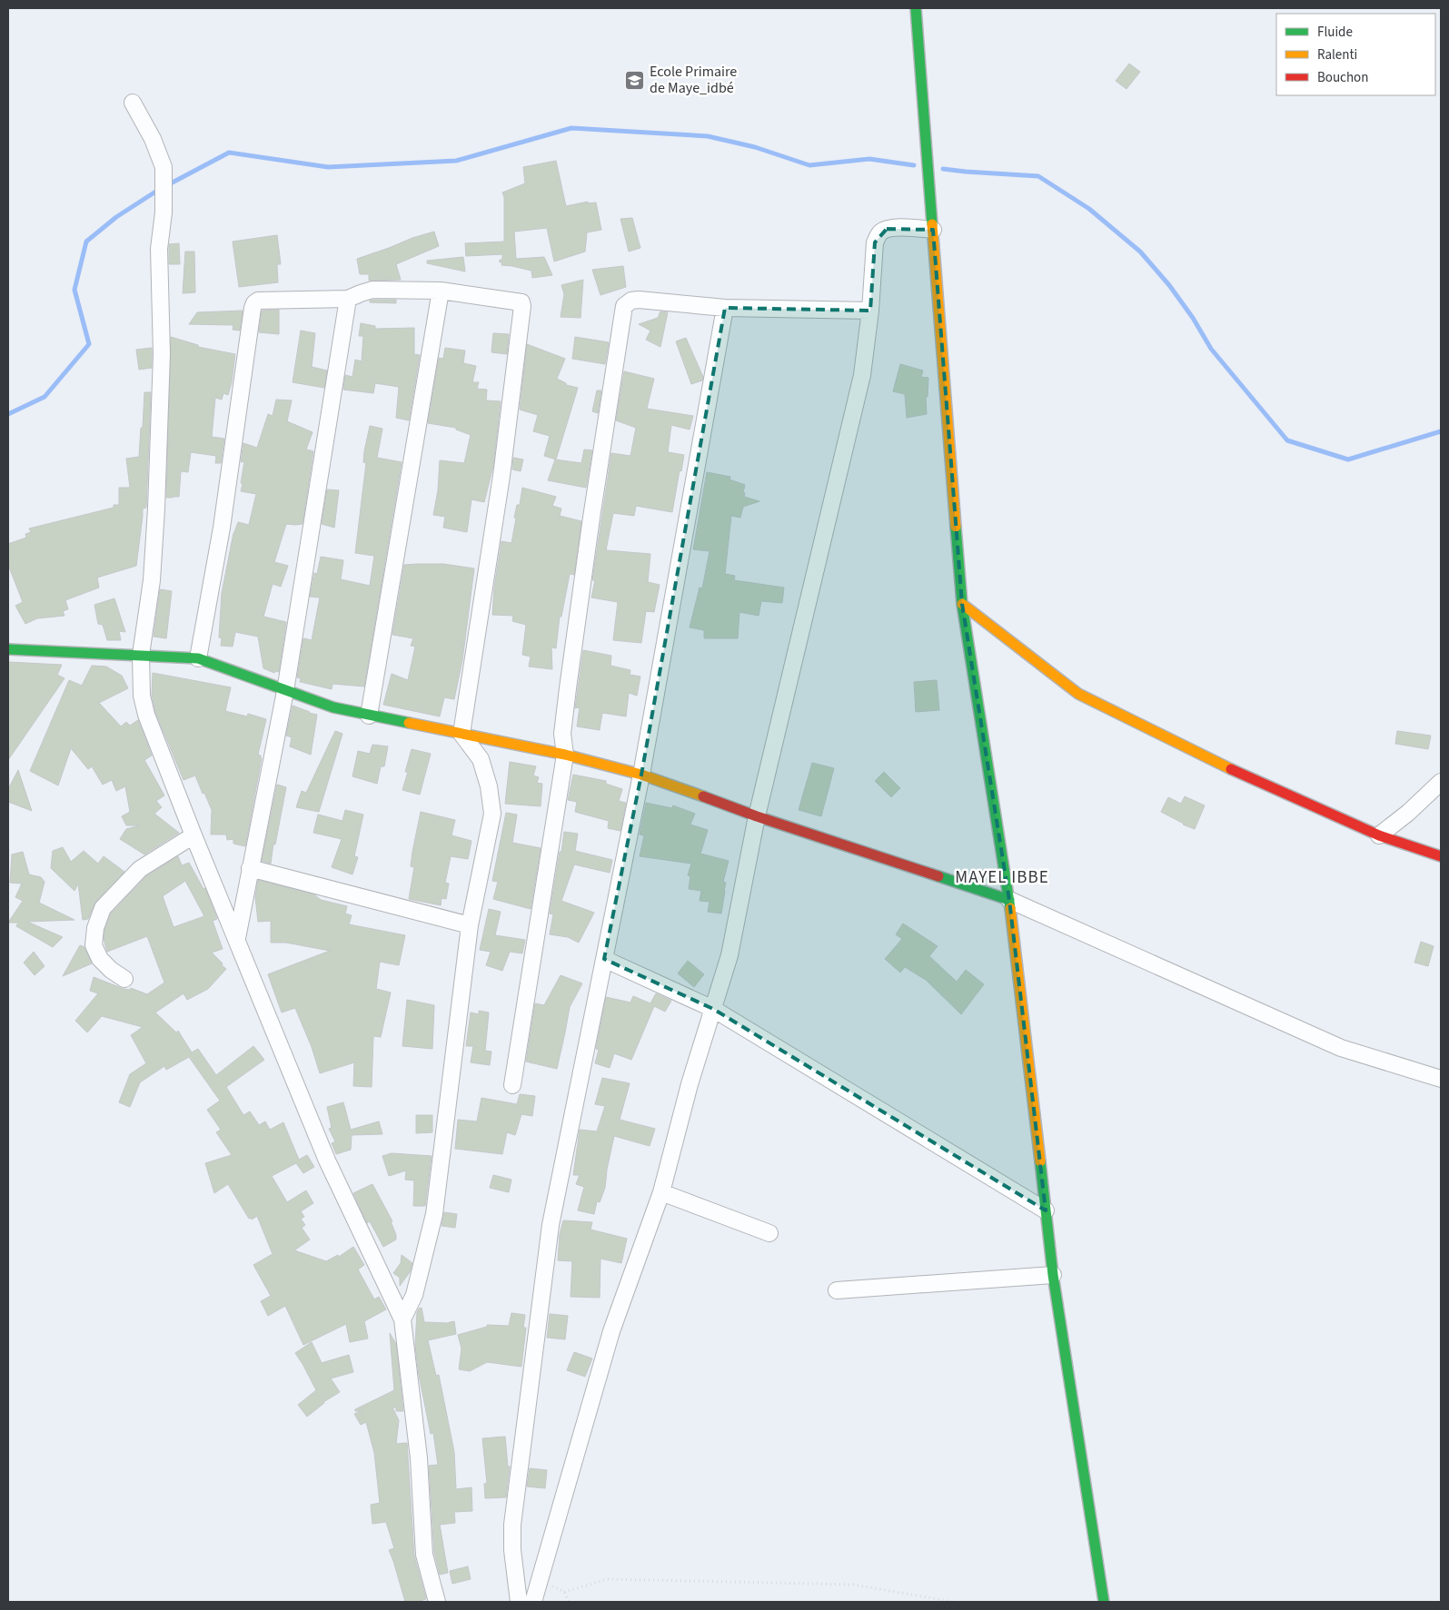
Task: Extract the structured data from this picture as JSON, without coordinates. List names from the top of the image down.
{
  "districts": ["MAYEL IBBE"],
  "places": {
    "school or university": ["Ecole Primaire de Maye_idbé"]
  },
  "legend": ["Fluide", "Ralenti", "Bouchon"]
}
